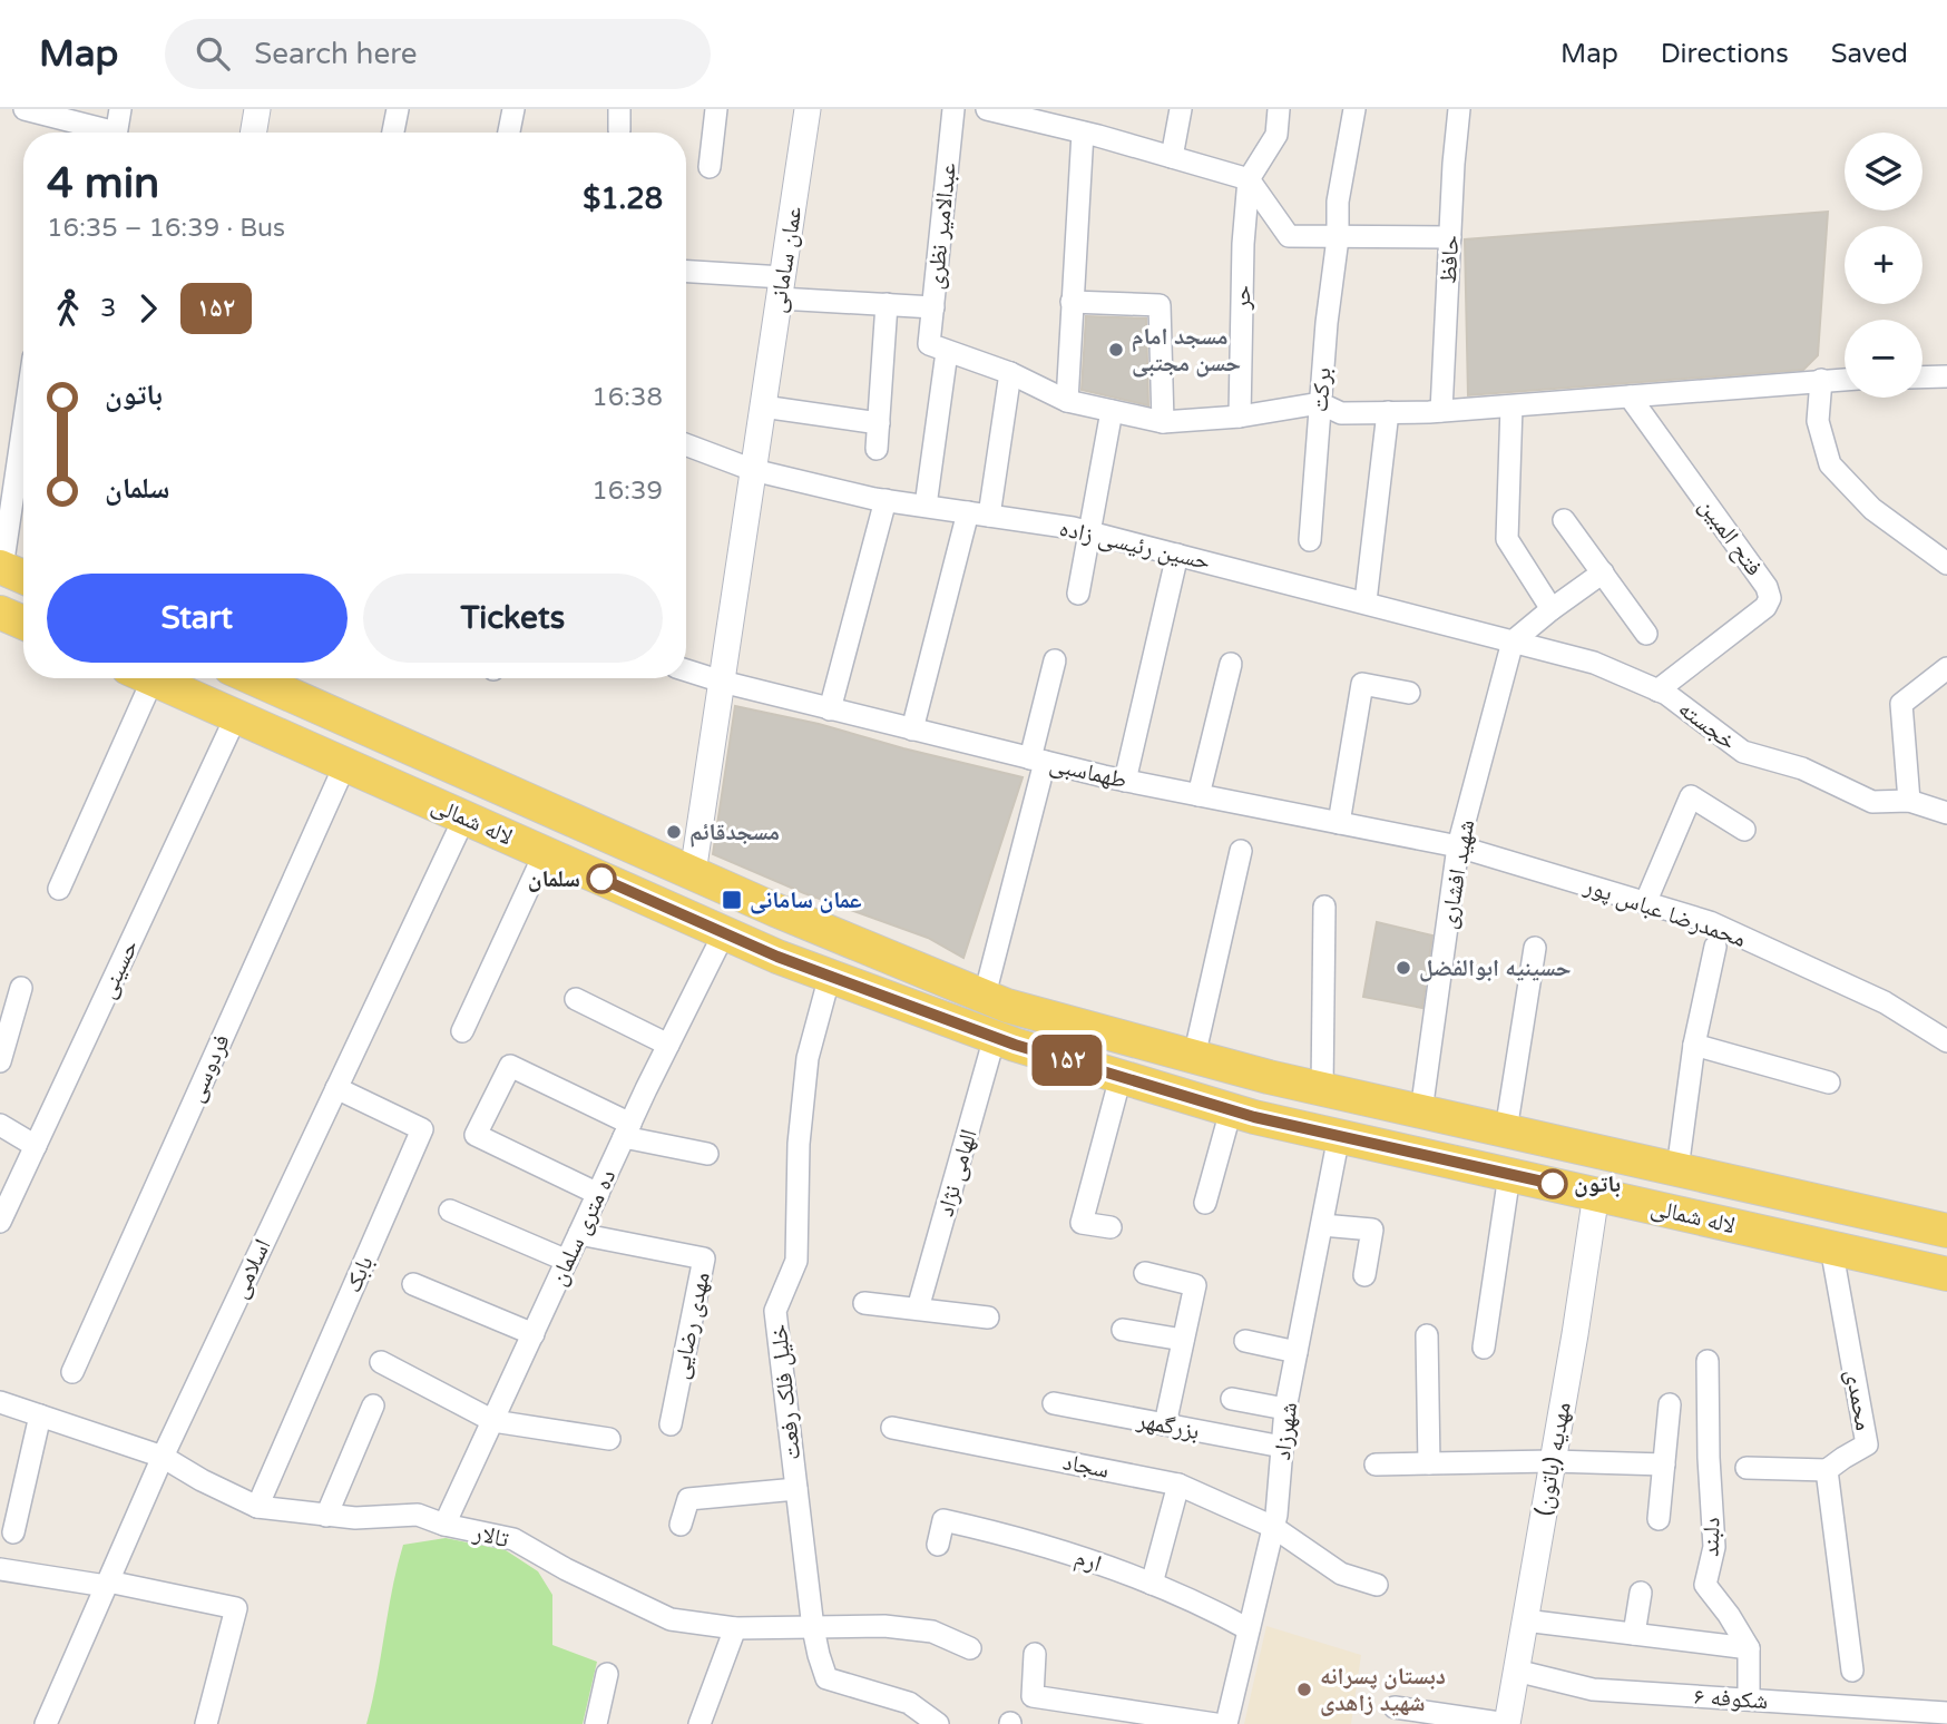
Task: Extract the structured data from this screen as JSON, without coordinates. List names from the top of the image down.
{
  "streets": {
    "main road": ["لاله شمالی"],
    "street": [
      "عبدالامیر نظری",
      "عمان سامانی",
      "حافظ",
      "حر",
      "برکت",
      "فتح المبین",
      "حسین رئیسی زاده",
      "خجسته",
      "طهماسبی",
      "شهید افشاری",
      "محمدرضا عباس پور",
      "حسینی",
      "فردوسی",
      "الهامی نژاد",
      "ده متری سلمان",
      "اسلامی",
      "بابک",
      "مهدی رضایی",
      "خلیل فلک رفعت",
      "محمدی",
      "بزرگمهر",
      "شهرزاد",
      "مهدیه (باتون)",
      "سجاد",
      "تالار",
      "دلبند",
      "ارم",
      "شکوفه ۶"
    ]
  },
  "crossings": [
    ["عبدالامیر نظری", "حسین رئیسی زاده"],
    ["عمان سامانی", "حسین رئیسی زاده"],
    ["عمان سامانی", "طهماسبی"],
    ["عمان سامانی", "لاله شمالی"],
    ["فتح المبین", "خجسته"],
    ["حسین رئیسی زاده", "خجسته"],
    ["حسین رئیسی زاده", "شهید افشاری"],
    ["خجسته", "شهید افشاری"],
    ["طهماسبی", "شهید افشاری"],
    ["طهماسبی", "محمدرضا عباس پور"],
    ["لاله شمالی", "شهید افشاری"],
    ["لاله شمالی", "حسینی"],
    ["لاله شمالی", "فردوسی"],
    ["لاله شمالی", "الهامی نژاد"],
    ["لاله شمالی", "ده متری سلمان"],
    ["لاله شمالی", "اسلامی"],
    ["لاله شمالی", "خلیل فلک رفعت"],
    ["لاله شمالی", "محمدی"],
    ["لاله شمالی", "شهرزاد"],
    ["لاله شمالی", "مهدیه (باتون)"],
    ["شهید افشاری", "محمدرضا عباس پور"],
    ["ده متری سلمان", "مهدی رضایی"],
    ["ده متری سلمان", "تالار"],
    ["اسلامی", "بابک"],
    ["اسلامی", "تالار"],
    ["بابک", "تالار"],
    ["خلیل فلک رفعت", "تالار"],
    ["بزرگمهر", "شهرزاد"],
    ["شهرزاد", "سجاد"],
    ["شهرزاد", "ارم"],
    ["مهدیه (باتون)", "شکوفه ۶"]
  ],
  "places": {
    "other": [
      "مسجد امام حسن مجتبی",
      "مسجدقائم",
      "سلمان",
      "حسینیه ابوالفضل",
      "باتون",
      "دبستان پسرانه شهید زاهدی"
    ],
    "transit": ["عمان سامانی"]
  },
  "lines": ["bus line ۱۵۲"],
  "page": {
    "header": "Map",
    "search": "Search here",
    "nav": ["Map", "Directions", "Saved"],
    "on_map": "۱۵۲",
    "map_buttons": ["+", "−"],
    "heading": ["4 min", "16:35 – 16:39 · Bus", "$1.28"],
    "legs": ["3", "۱۵۲"],
    "list": [
      {
        "name": "باتون",
        "value": "16:38"
      },
      {
        "name": "سلمان",
        "value": "16:39"
      }
    ],
    "buttons": ["Start", "Tickets"]
  }
}
